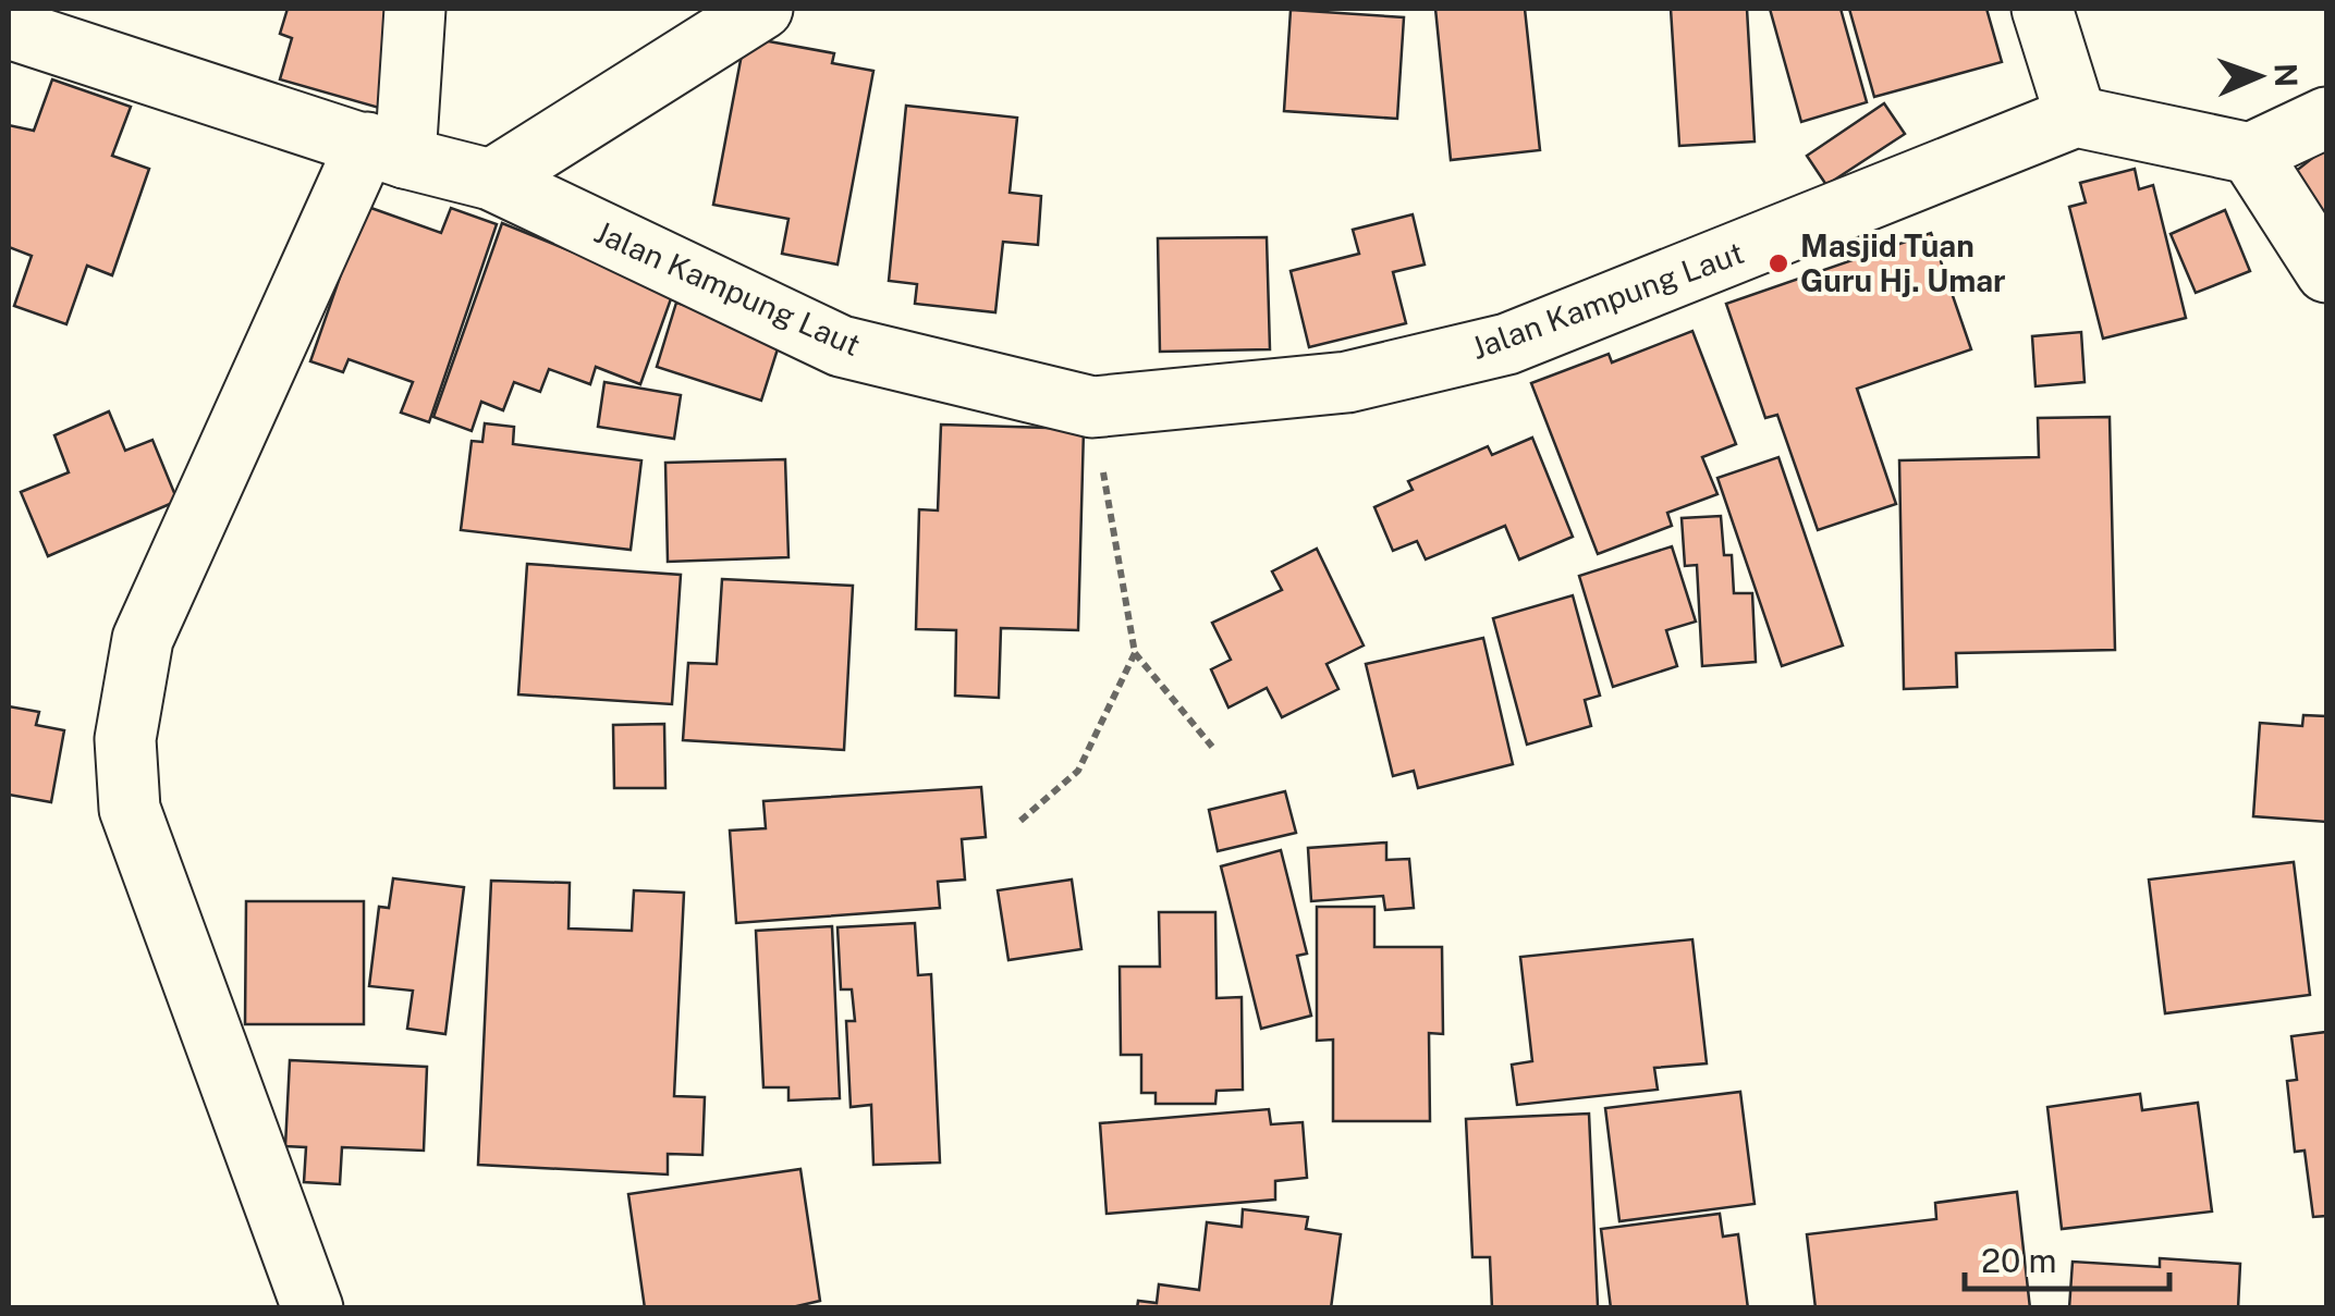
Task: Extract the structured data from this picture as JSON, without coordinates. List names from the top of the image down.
{
  "streets": {
    "street": ["Jalan Kampung Laut"]
  },
  "places": ["Masjid Tuan Guru Hj. Umar"],
  "scale_bar": "20 m",
  "north": "right"
}
